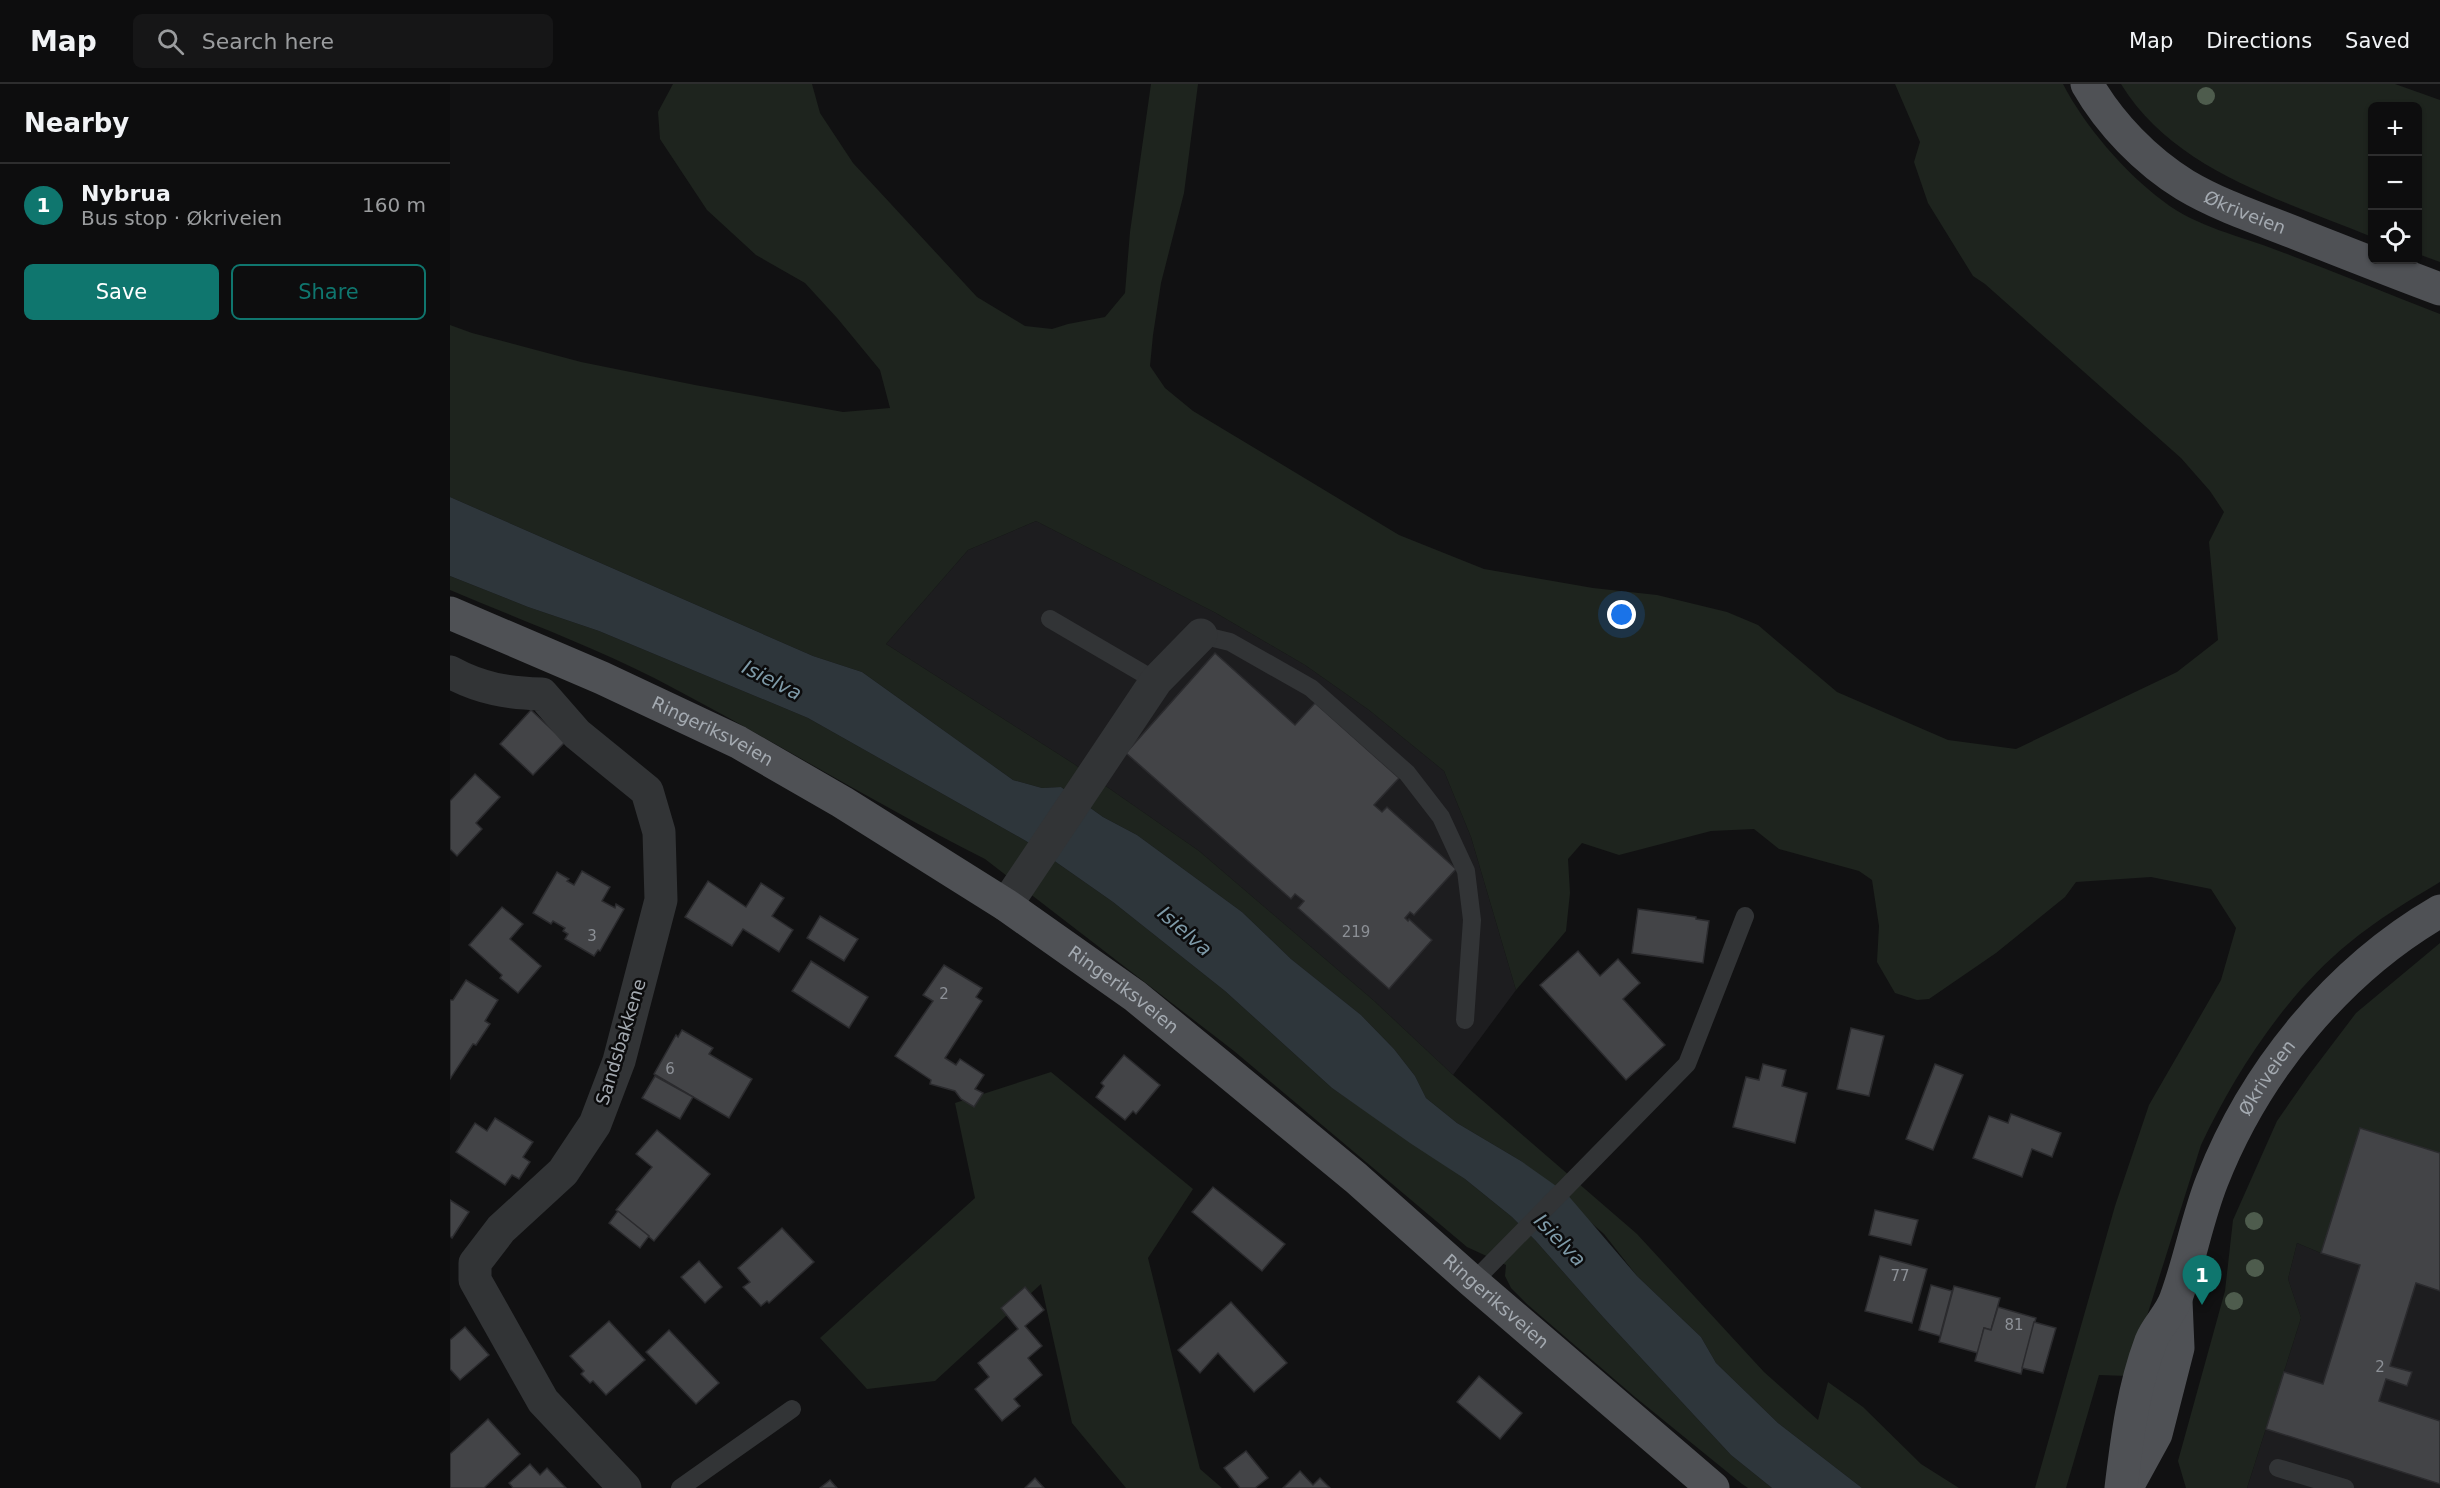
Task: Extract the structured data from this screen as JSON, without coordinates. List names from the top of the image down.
{
  "streets": {
    "main road": ["Økriveien", "Ringeriksveien"],
    "street": ["Sandsbakkene"]
  },
  "water": ["Isielva"],
  "house_numbers": [
    "219",
    "3",
    "2",
    "6",
    "77",
    "81",
    "2"
  ],
  "page": {
    "header": "Map",
    "search": "Search here",
    "nav": ["Map", "Directions", "Saved"],
    "heading": "Nearby",
    "map_buttons": ["+", "−"],
    "list": [
      {
        "mark": "1",
        "name": "Nybrua",
        "note": "Bus stop · Økriveien",
        "value": "160 m"
      }
    ],
    "buttons": ["Save", "Share"],
    "pins": "1"
  }
}
